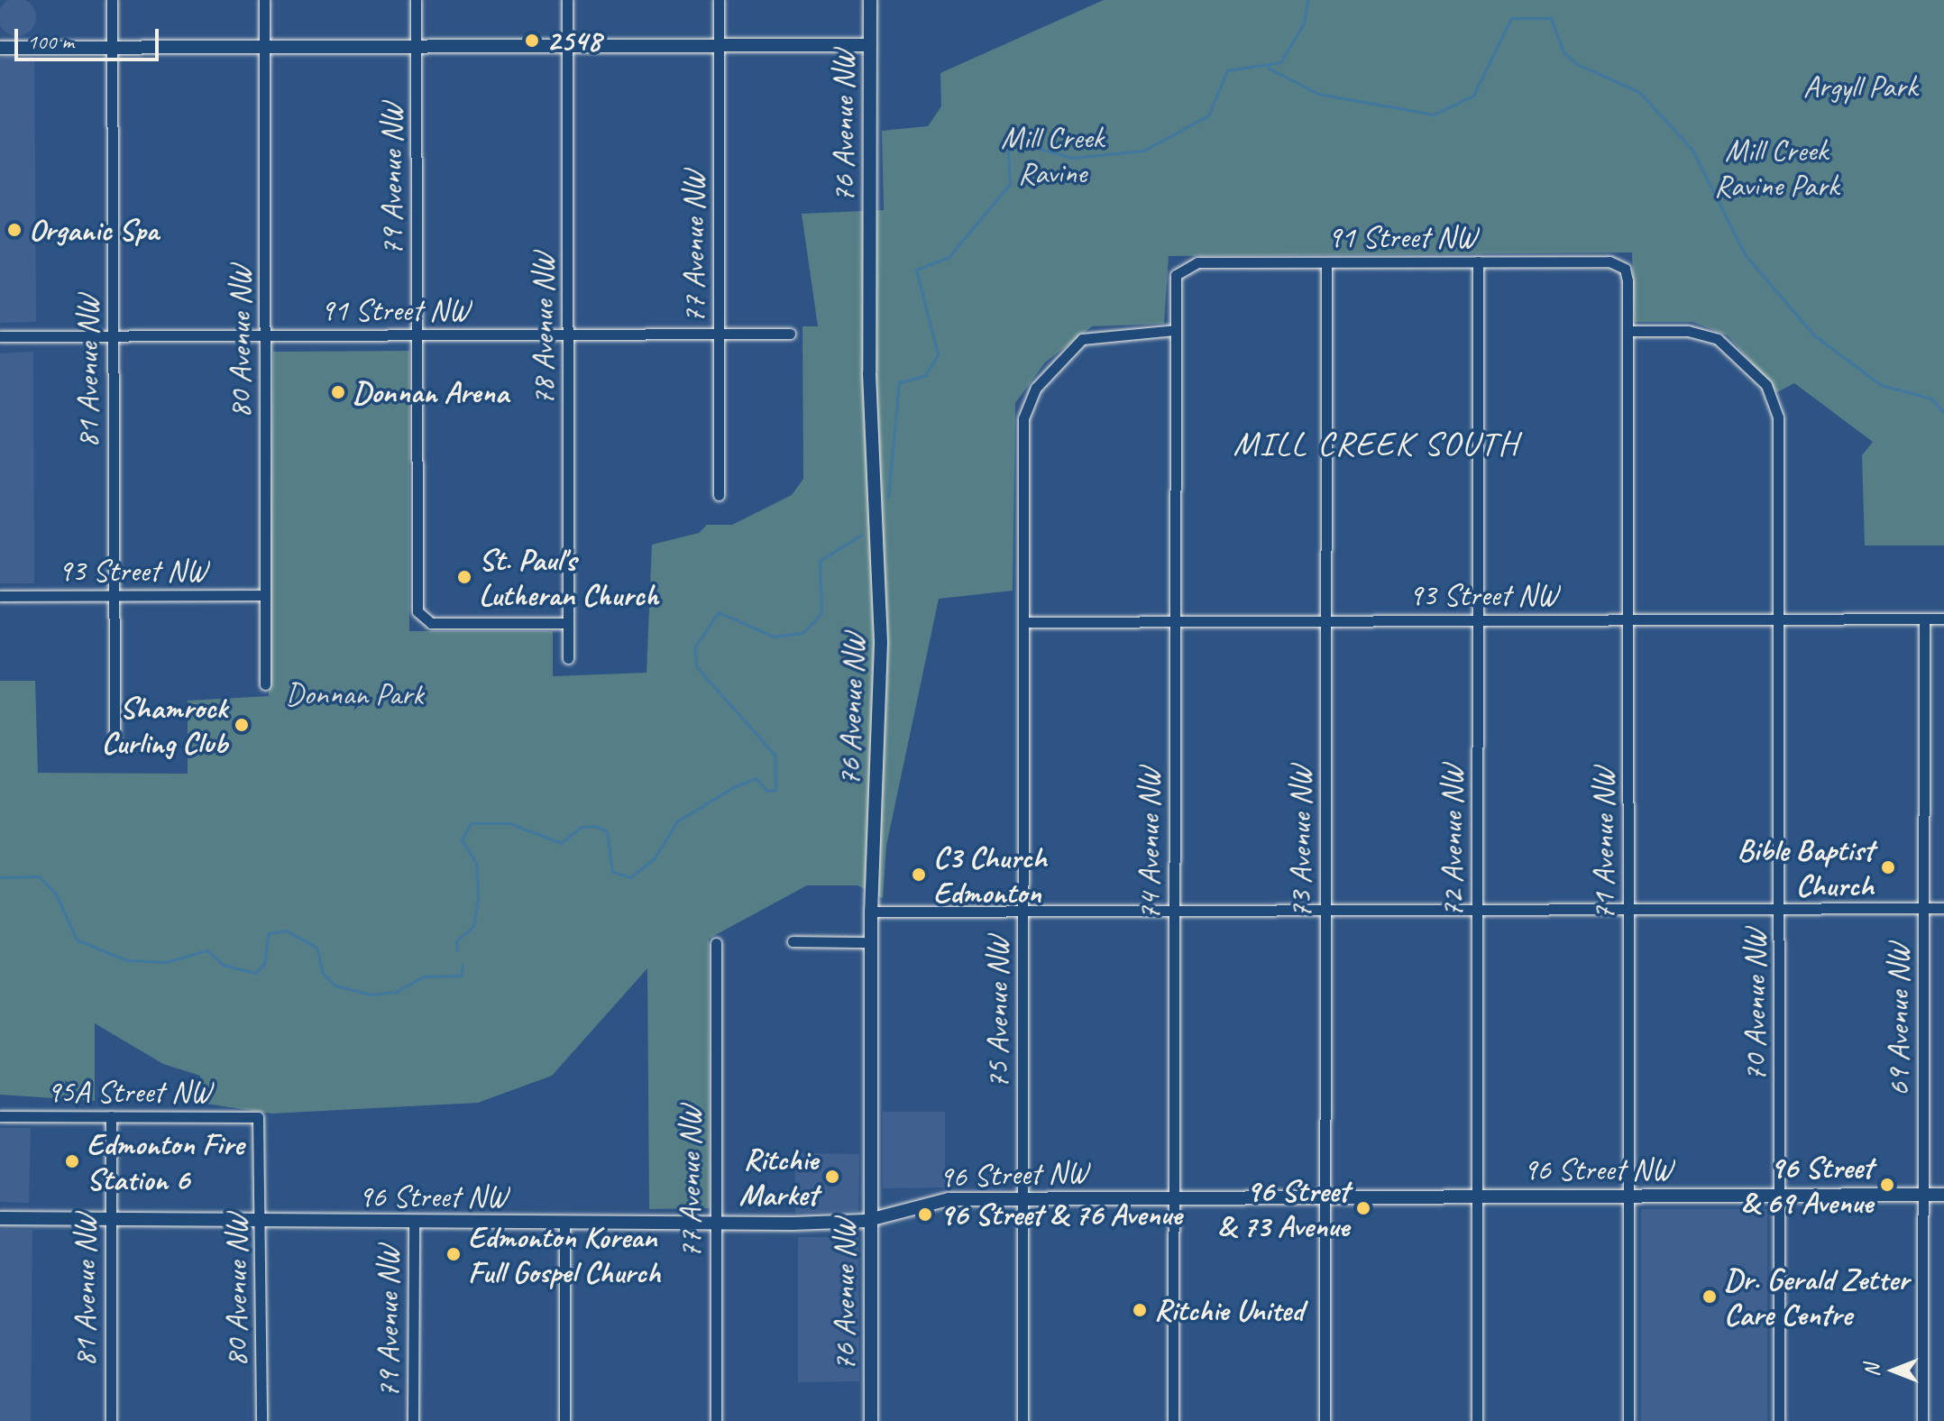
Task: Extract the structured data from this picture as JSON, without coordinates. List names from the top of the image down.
{
  "streets": {
    "street": [
      "76 Avenue NW",
      "79 Avenue NW",
      "91 Street NW",
      "77 Avenue NW",
      "78 Avenue NW",
      "80 Avenue NW",
      "81 Avenue NW",
      "93 Street NW",
      "72 Avenue NW",
      "73 Avenue NW",
      "74 Avenue NW",
      "71 Avenue NW",
      "70 Avenue NW",
      "75 Avenue NW",
      "69 Avenue NW",
      "95A Street NW",
      "96 Street NW"
    ]
  },
  "crossings": [
    ["76 Avenue NW", "96 Street NW"],
    ["79 Avenue NW", "91 Street NW"],
    ["79 Avenue NW", "78 Avenue NW"],
    ["79 Avenue NW", "96 Street NW"],
    ["91 Street NW", "77 Avenue NW"],
    ["91 Street NW", "78 Avenue NW"],
    ["91 Street NW", "80 Avenue NW"],
    ["91 Street NW", "81 Avenue NW"],
    ["91 Street NW", "72 Avenue NW"],
    ["91 Street NW", "73 Avenue NW"],
    ["91 Street NW", "74 Avenue NW"],
    ["91 Street NW", "71 Avenue NW"],
    ["77 Avenue NW", "96 Street NW"],
    ["80 Avenue NW", "93 Street NW"],
    ["80 Avenue NW", "95A Street NW"],
    ["80 Avenue NW", "96 Street NW"],
    ["81 Avenue NW", "93 Street NW"],
    ["81 Avenue NW", "95A Street NW"],
    ["81 Avenue NW", "96 Street NW"],
    ["93 Street NW", "72 Avenue NW"],
    ["93 Street NW", "73 Avenue NW"],
    ["93 Street NW", "74 Avenue NW"],
    ["93 Street NW", "71 Avenue NW"],
    ["93 Street NW", "70 Avenue NW"],
    ["93 Street NW", "75 Avenue NW"],
    ["93 Street NW", "69 Avenue NW"],
    ["72 Avenue NW", "96 Street NW"],
    ["73 Avenue NW", "96 Street NW"],
    ["74 Avenue NW", "75 Avenue NW"],
    ["74 Avenue NW", "96 Street NW"],
    ["71 Avenue NW", "70 Avenue NW"],
    ["71 Avenue NW", "96 Street NW"],
    ["70 Avenue NW", "96 Street NW"],
    ["75 Avenue NW", "96 Street NW"],
    ["69 Avenue NW", "96 Street NW"]
  ],
  "districts": ["MILL CREEK SOUTH"],
  "parks": [
    "Argyll Park",
    "Mill Creek Ravine",
    "Mill Creek Ravine Park",
    "Donnan Park"
  ],
  "places": [
    "2548",
    "Organic Spa",
    "Donnan Arena",
    "St. Paul's Lutheran Church",
    "Shamrock Curling Club",
    "Bible Baptist Church",
    "C3 Church Edmonton",
    "Edmonton Fire Station 6",
    "Ritchie Market",
    "96 Street & 69 Avenue",
    "96 Street & 73 Avenue",
    "96 Street & 76 Avenue",
    "Edmonton Korean Full Gospel Church",
    "Dr. Gerald Zetter Care Centre",
    "Ritchie United"
  ],
  "scale_bar": "100 m",
  "north": "left"
}
